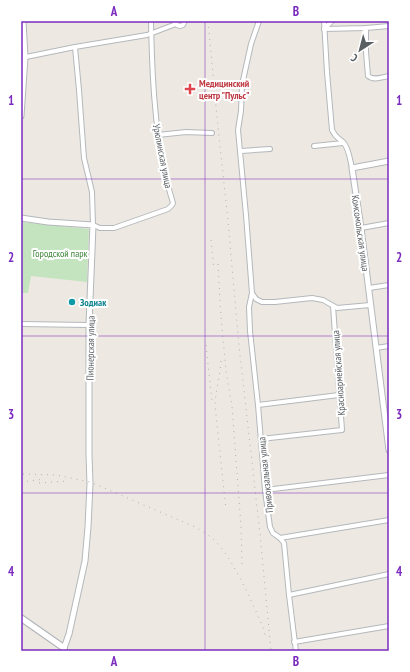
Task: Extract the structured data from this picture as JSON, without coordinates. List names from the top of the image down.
{
  "streets": {
    "street": [
      "Урюпинская улица",
      "Комсомольская улица",
      "Пионерская улица",
      "Красноармейская улица",
      "Привокзальная улица"
    ]
  },
  "crossings": [
    ["Урюпинская улица", "Пионерская улица"],
    ["Красноармейская улица", "Привокзальная улица"]
  ],
  "parks": ["Городской парк"],
  "places": {
    "health": ["Медицинский центр \"Пульс\""],
    "other": ["Зодиак"]
  },
  "north": "bottom left",
  "grid": {
    "columns": ["A", "B"],
    "rows": [
      "1",
      "2",
      "3",
      "4"
    ]
  }
}
